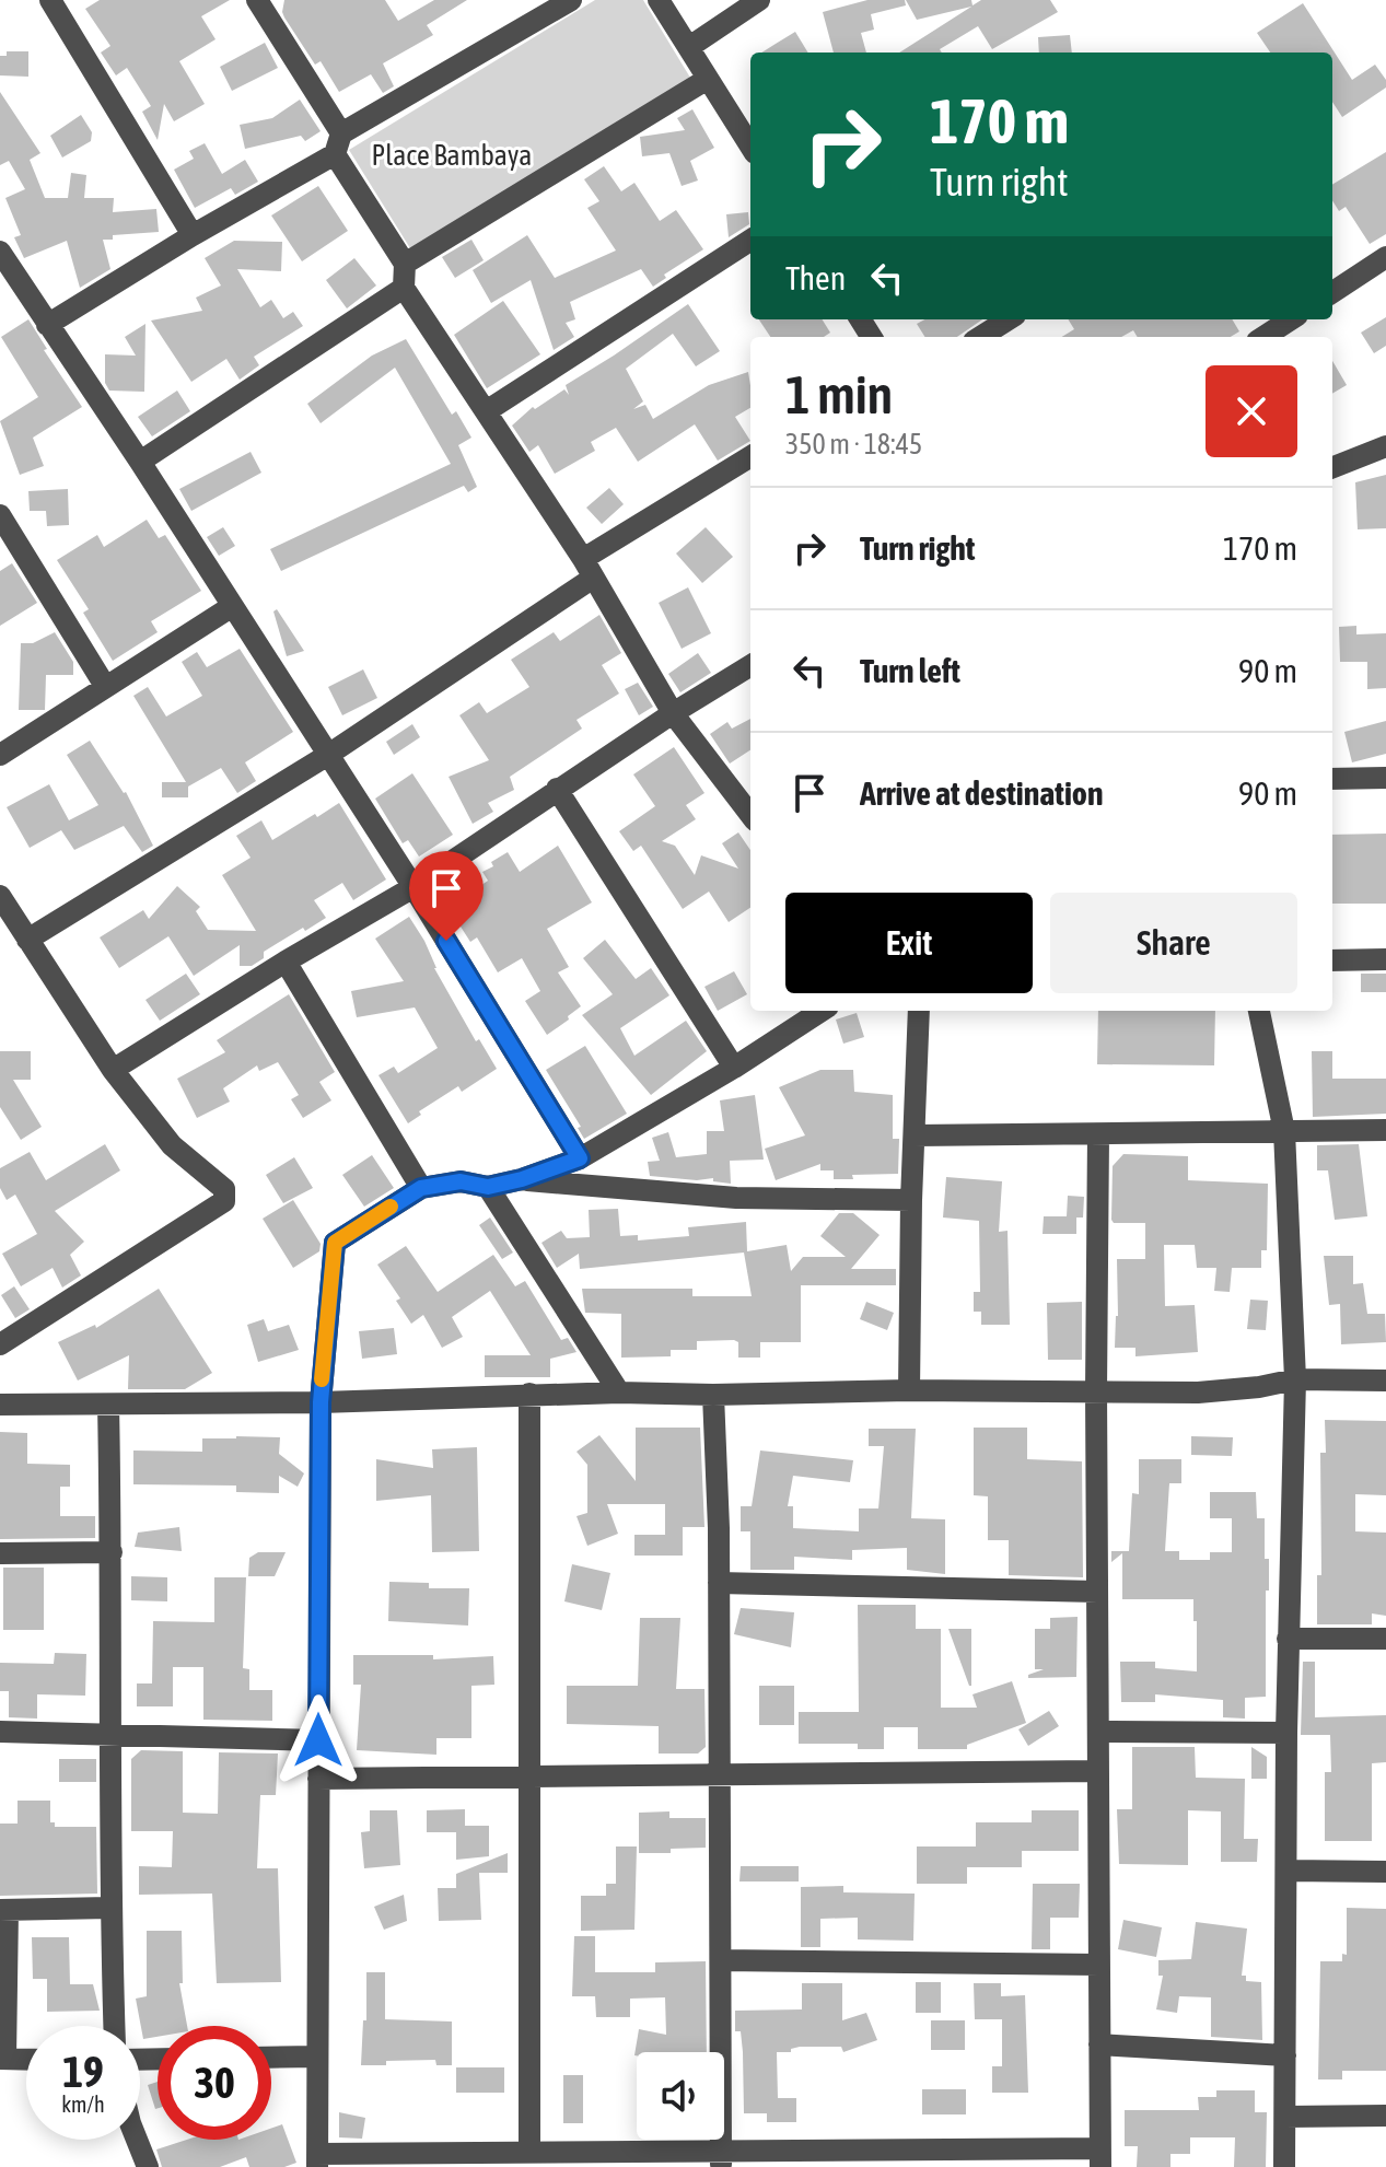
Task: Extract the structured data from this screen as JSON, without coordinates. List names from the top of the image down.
{
  "parks": ["Place Bambaya"],
  "page": {
    "turn": ["170 m", "Turn right"],
    "then": "Then",
    "heading": ["1 min", "350 m · 18:45"],
    "list": [
      {
        "name": "Turn right",
        "value": "170 m"
      },
      {
        "name": "Turn left",
        "value": "90 m"
      },
      {
        "name": "Arrive at destination",
        "value": "90 m"
      }
    ],
    "buttons": ["Exit", "Share"],
    "speed": "19 km/h",
    "limit": "30"
  }
}
